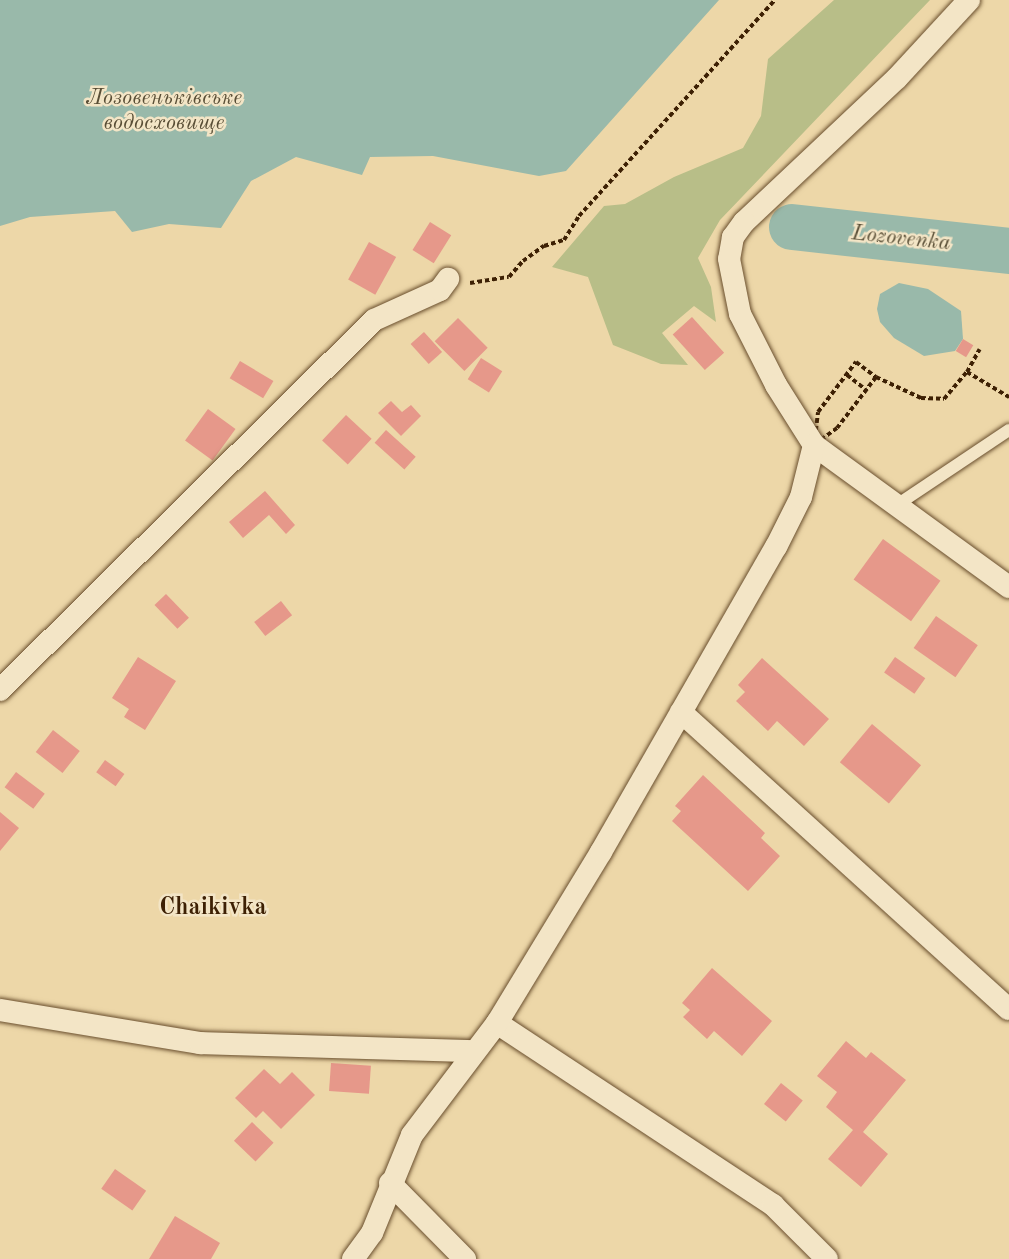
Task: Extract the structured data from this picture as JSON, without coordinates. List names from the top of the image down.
{
  "districts": ["Chaikivka"],
  "water": ["Лозовеньківське водосховище", "Lozovenka"]
}
